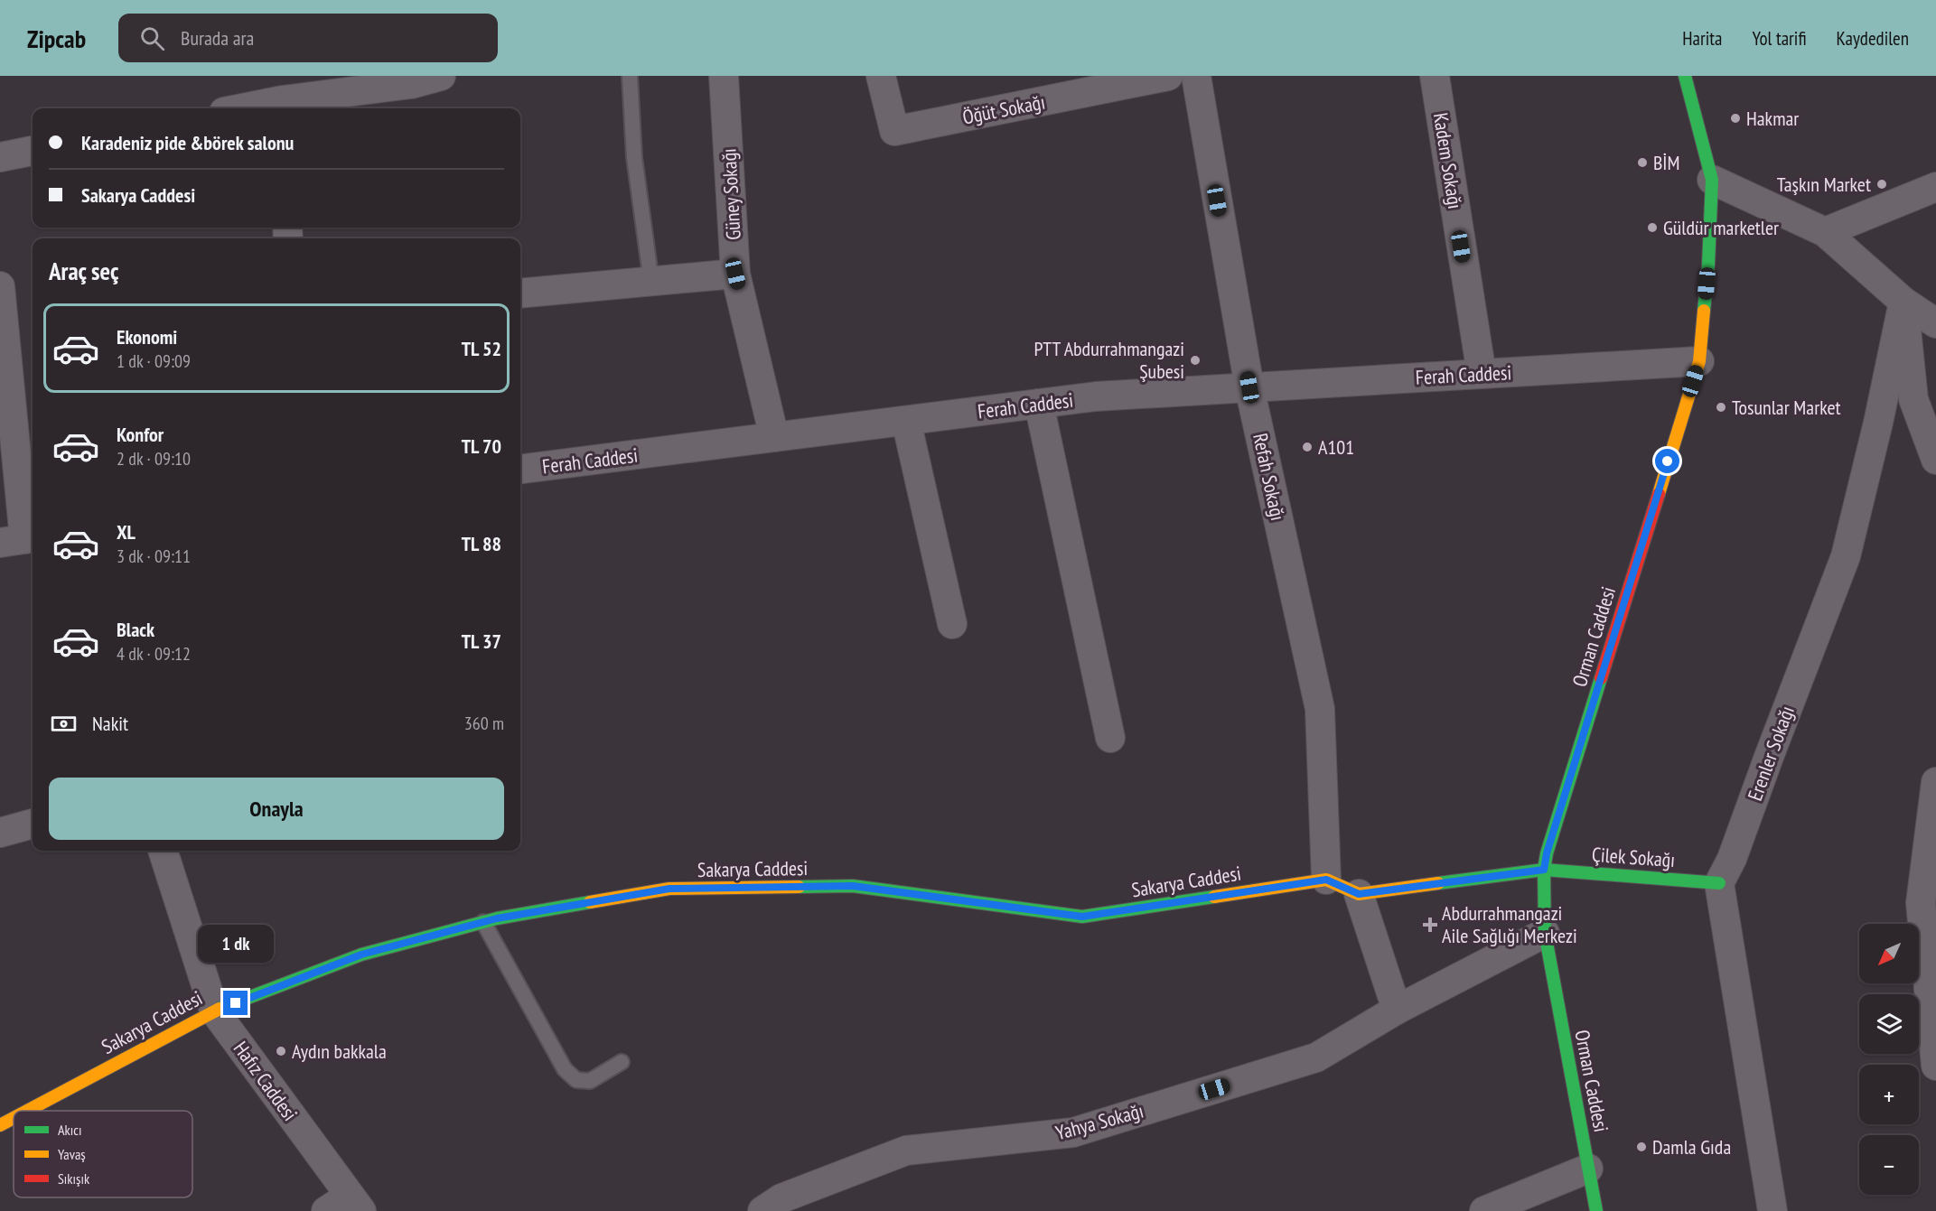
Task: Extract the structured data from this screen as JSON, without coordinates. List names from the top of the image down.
{
  "streets": {
    "street": [
      "Öğüt Sokağı",
      "Kadem Sokağı",
      "Güney Sokağı",
      "Ferah Caddesi",
      "Refah Sokağı",
      "Orman Caddesi",
      "Erenler Sokağı",
      "Çilek Sokağı",
      "Sakarya Caddesi",
      "Hafız Caddesi",
      "Yahya Sokağı"
    ]
  },
  "crossings": [
    ["Kadem Sokağı", "Ferah Caddesi"],
    ["Güney Sokağı", "Ferah Caddesi"],
    ["Ferah Caddesi", "Refah Sokağı"],
    ["Ferah Caddesi", "Orman Caddesi"],
    ["Refah Sokağı", "Sakarya Caddesi"],
    ["Orman Caddesi", "Çilek Sokağı"],
    ["Orman Caddesi", "Yahya Sokağı"],
    ["Erenler Sokağı", "Çilek Sokağı"],
    ["Sakarya Caddesi", "Hafız Caddesi"]
  ],
  "places": {
    "other": [
      "Hakmar",
      "BİM",
      "Taşkın Market",
      "Güldür marketler",
      "PTT Abdurrahmangazi Şubesi",
      "Tosunlar Market",
      "A101",
      "Aydın bakkala",
      "Damla Gıda"
    ],
    "health": ["Abdurrahmangazi Aile Sağlığı Merkezi"]
  },
  "legend": ["Akıcı", "Yavaş", "Sıkışık"],
  "north": "bottom left",
  "page": {
    "header": "Zipcab",
    "search": "Burada ara",
    "nav": ["Harita", "Yol tarifi", "Kaydedilen"],
    "banner": ["Karadeniz pide &börek salonu", "Sakarya Caddesi"],
    "heading": "Araç seç",
    "list": [
      {
        "name": "Ekonomi",
        "note": "1 dk · 09:09",
        "value": "TL 52"
      },
      {
        "name": "Konfor",
        "note": "2 dk · 09:10",
        "value": "TL 70"
      },
      {
        "name": "XL",
        "note": "3 dk · 09:11",
        "value": "TL 88"
      },
      {
        "name": "Black",
        "note": "4 dk · 09:12",
        "value": "TL 37"
      }
    ],
    "pay": ["Nakit", "360 m"],
    "buttons": "Onayla",
    "map_buttons": ["+", "−"],
    "bubble": "1 dk"
  }
}
